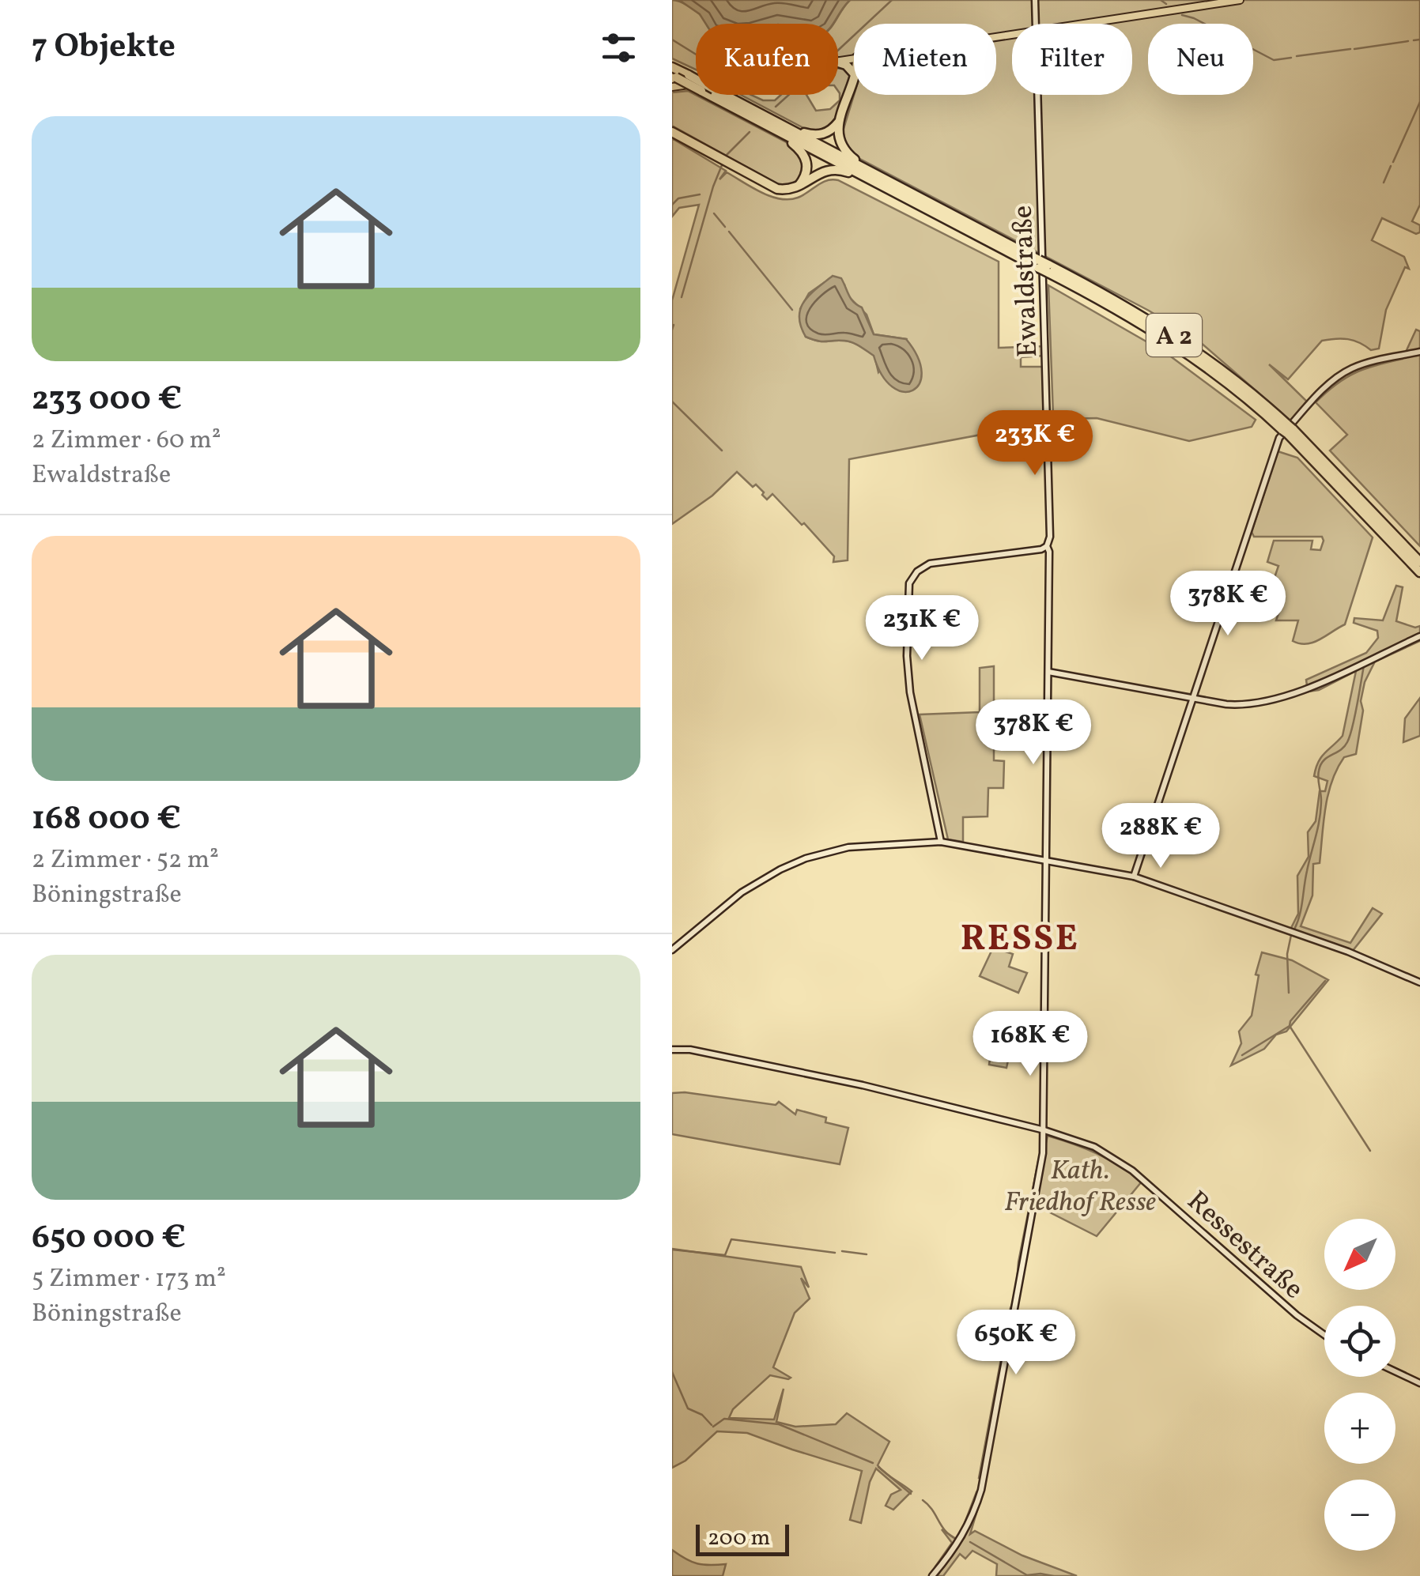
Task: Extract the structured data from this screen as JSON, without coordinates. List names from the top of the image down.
{
  "streets": {
    "highway": ["A 2"],
    "main road": ["Ewaldstraße", "Ressestraße"]
  },
  "crossings": [
    ["Ewaldstraße", "Ressestraße"]
  ],
  "districts": ["RESSE"],
  "parks": ["Kath. Friedhof Resse"],
  "scale_bar": "200 m",
  "north": "bottom left",
  "page": {
    "heading": "7 Objekte",
    "chip": [
      "Kaufen",
      "Mieten",
      "Filter",
      "Neu"
    ],
    "list": [
      {
        "name": "233 000 €",
        "note": "2 Zimmer · 60 m² · Ewaldstraße"
      },
      {
        "name": "168 000 €",
        "note": "2 Zimmer · 52 m² · Böningstraße"
      },
      {
        "name": "650 000 €",
        "note": "5 Zimmer · 173 m² · Böningstraße"
      }
    ],
    "price": [
      "233K €",
      "378K €",
      "231K €",
      "378K €",
      "288K €",
      "168K €",
      "650K €"
    ],
    "map_buttons": ["+", "−"],
    "scale": "200 m"
  }
}
